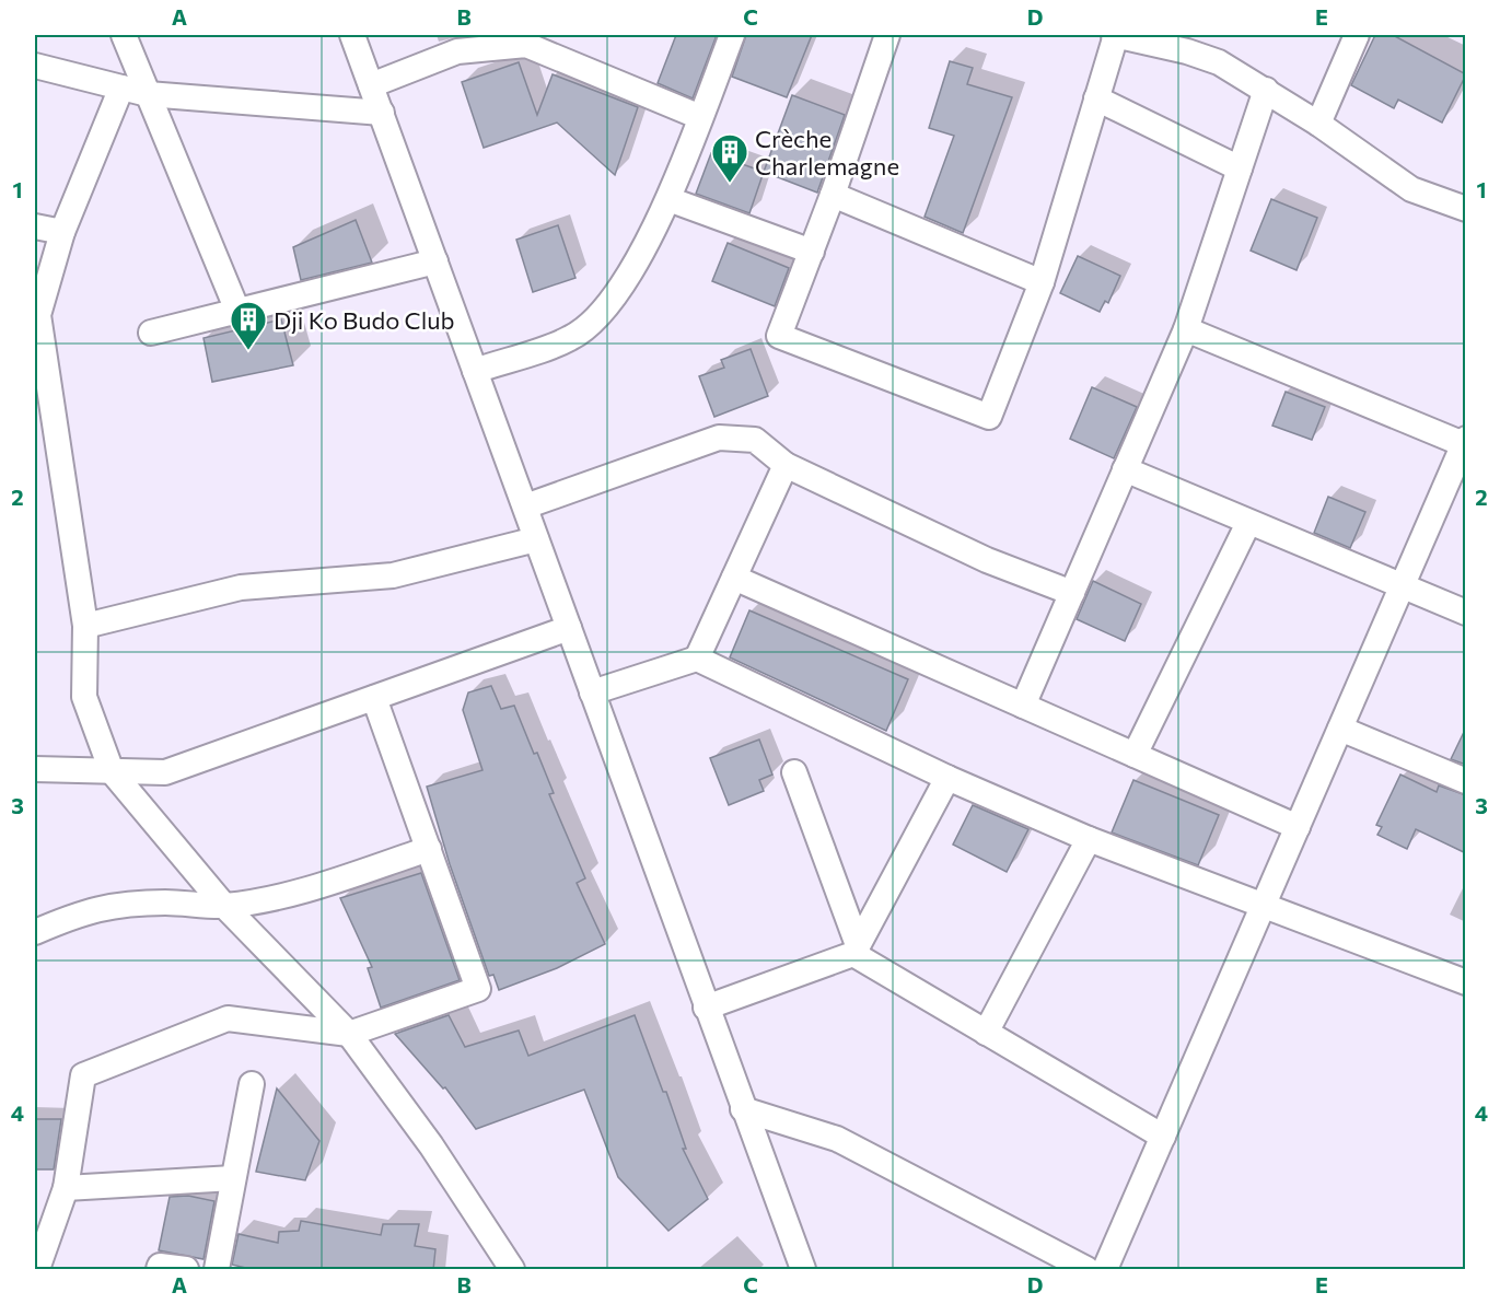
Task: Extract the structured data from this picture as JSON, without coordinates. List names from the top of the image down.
{
  "places": {
    "building": ["Crèche Charlemagne", "Dji Ko Budo Club"]
  },
  "grid": {
    "columns": [
      "A",
      "B",
      "C",
      "D",
      "E"
    ],
    "rows": [
      "1",
      "2",
      "3",
      "4"
    ]
  }
}
